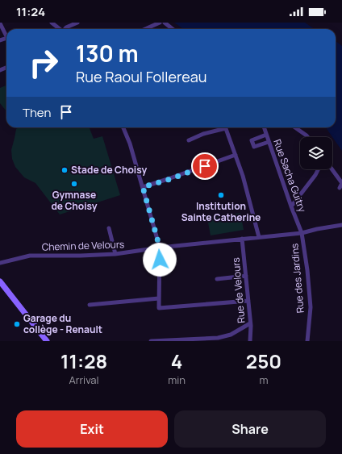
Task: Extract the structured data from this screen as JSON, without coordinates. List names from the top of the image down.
{
  "streets": {
    "street": [
      "Rue Sacha Guitry",
      "Chemin de Velours",
      "Rue des Jardins",
      "Rue de Velours"
    ]
  },
  "crossings": [
    ["Rue Sacha Guitry", "Chemin de Velours"],
    ["Rue Sacha Guitry", "Rue des Jardins"],
    ["Chemin de Velours", "Rue des Jardins"],
    ["Chemin de Velours", "Rue de Velours"]
  ],
  "places": [
    "Stade de Choisy",
    "Gymnase de Choisy",
    "Institution Sainte Catherine",
    "Garage du collège - Renault"
  ],
  "page": {
    "status": "11:24",
    "turn": ["130 m", "Rue Raoul Follereau"],
    "then": "Then",
    "eta": [
      "11:28",
      "Arrival",
      "4",
      "min",
      "250",
      "m"
    ],
    "buttons": ["Exit", "Share"]
  }
}
